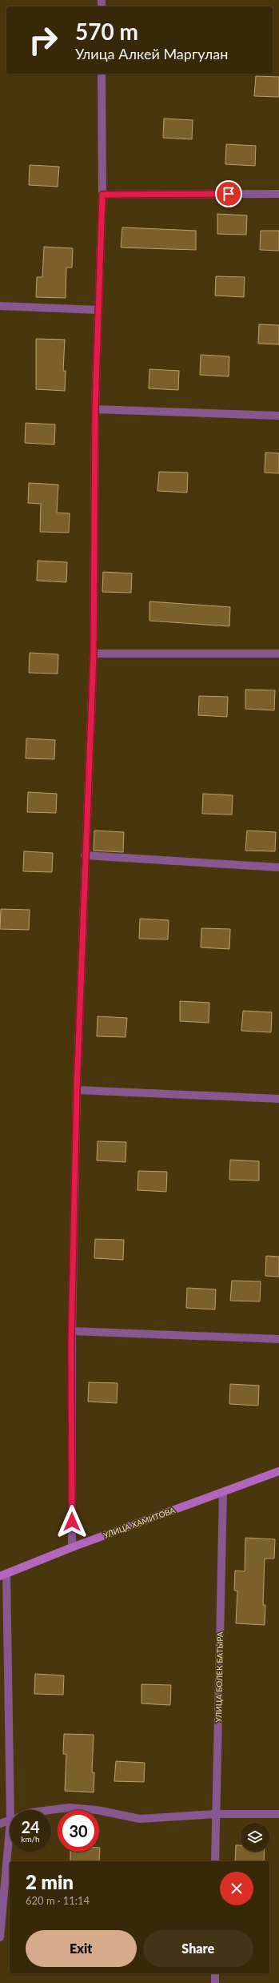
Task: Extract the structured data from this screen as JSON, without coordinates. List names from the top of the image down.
{
  "streets": {
    "street": ["УЛИЦА ХАМИТОВА", "УЛИЦА БОЛЕК БАТЫРА"]
  },
  "crossings": [
    ["УЛИЦА ХАМИТОВА", "УЛИЦА БОЛЕК БАТЫРА"]
  ],
  "page": {
    "turn": ["570 m", "Улица Алкей Маргулан"],
    "speed": "24 km/h",
    "limit": "30",
    "heading": ["2 min", "620 m · 11:14"],
    "buttons": ["Exit", "Share"]
  }
}
